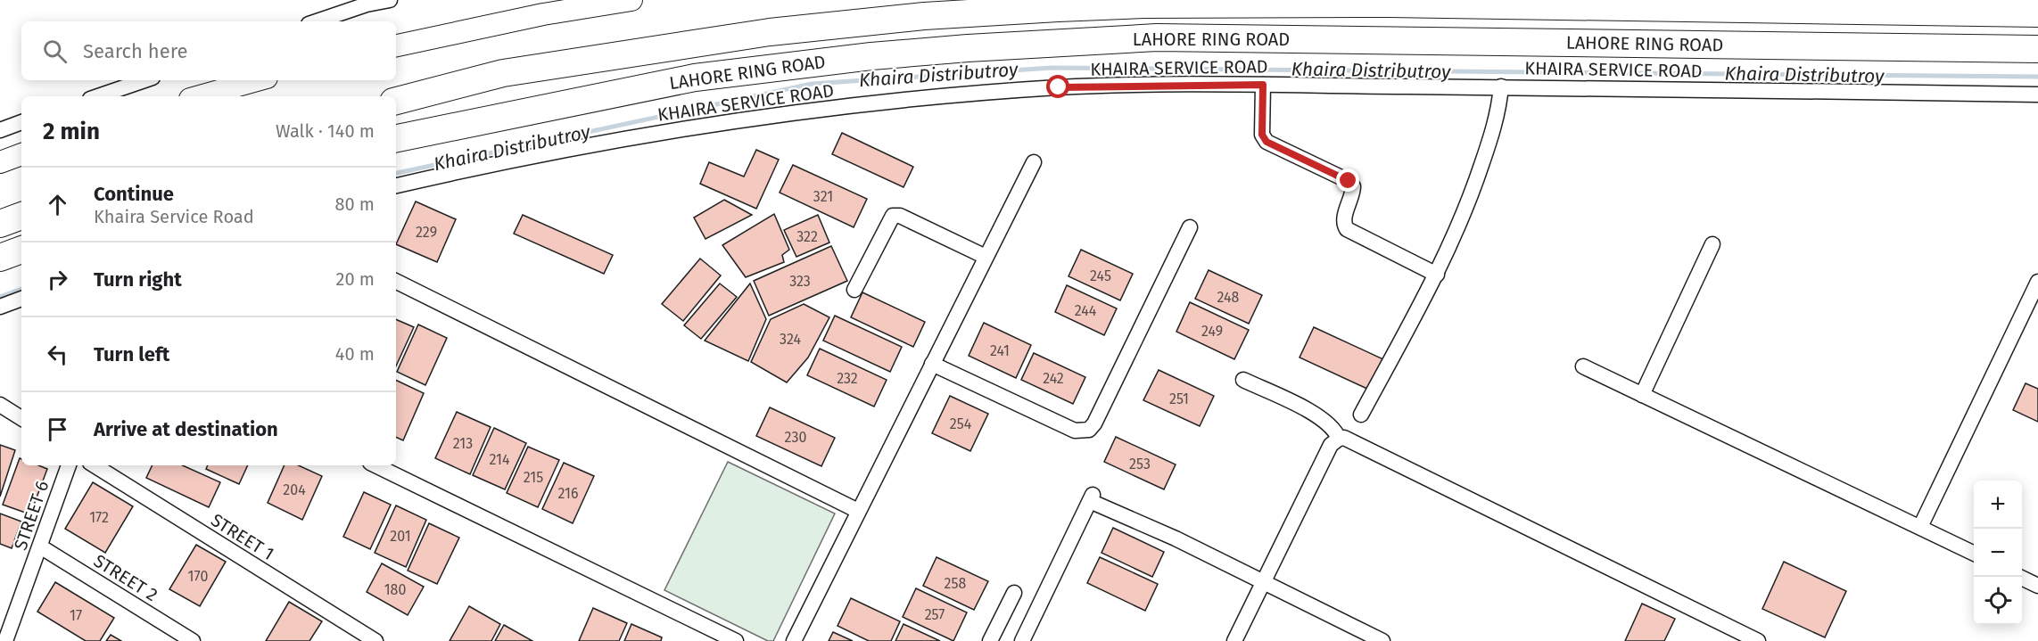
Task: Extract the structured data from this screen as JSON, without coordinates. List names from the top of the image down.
{
  "streets": {
    "highway": ["LAHORE RING ROAD"],
    "street": [
      "KHAIRA SERVICE ROAD",
      "STREET 6",
      "STREET 1",
      "STREET 2"
    ]
  },
  "crossings": [
    ["STREET 6", "STREET 2"]
  ],
  "water": ["Khaira Distributroy"],
  "house_numbers": [
    "321",
    "229",
    "322",
    "245",
    "323",
    "248",
    "244",
    "249",
    "324",
    "241",
    "232",
    "242",
    "251",
    "254",
    "230",
    "213",
    "214",
    "253",
    "215",
    "204",
    "216",
    "172",
    "201",
    "170",
    "258",
    "180",
    "257",
    "17"
  ],
  "page": {
    "search": "Search here",
    "heading": ["2 min", "Walk · 140 m"],
    "list": [
      ["Continue", "Khaira Service Road", "80 m"],
      ["Turn right", "20 m"],
      ["Turn left", "40 m"],
      "Arrive at destination"
    ],
    "map_buttons": ["+", "−"]
  }
}
